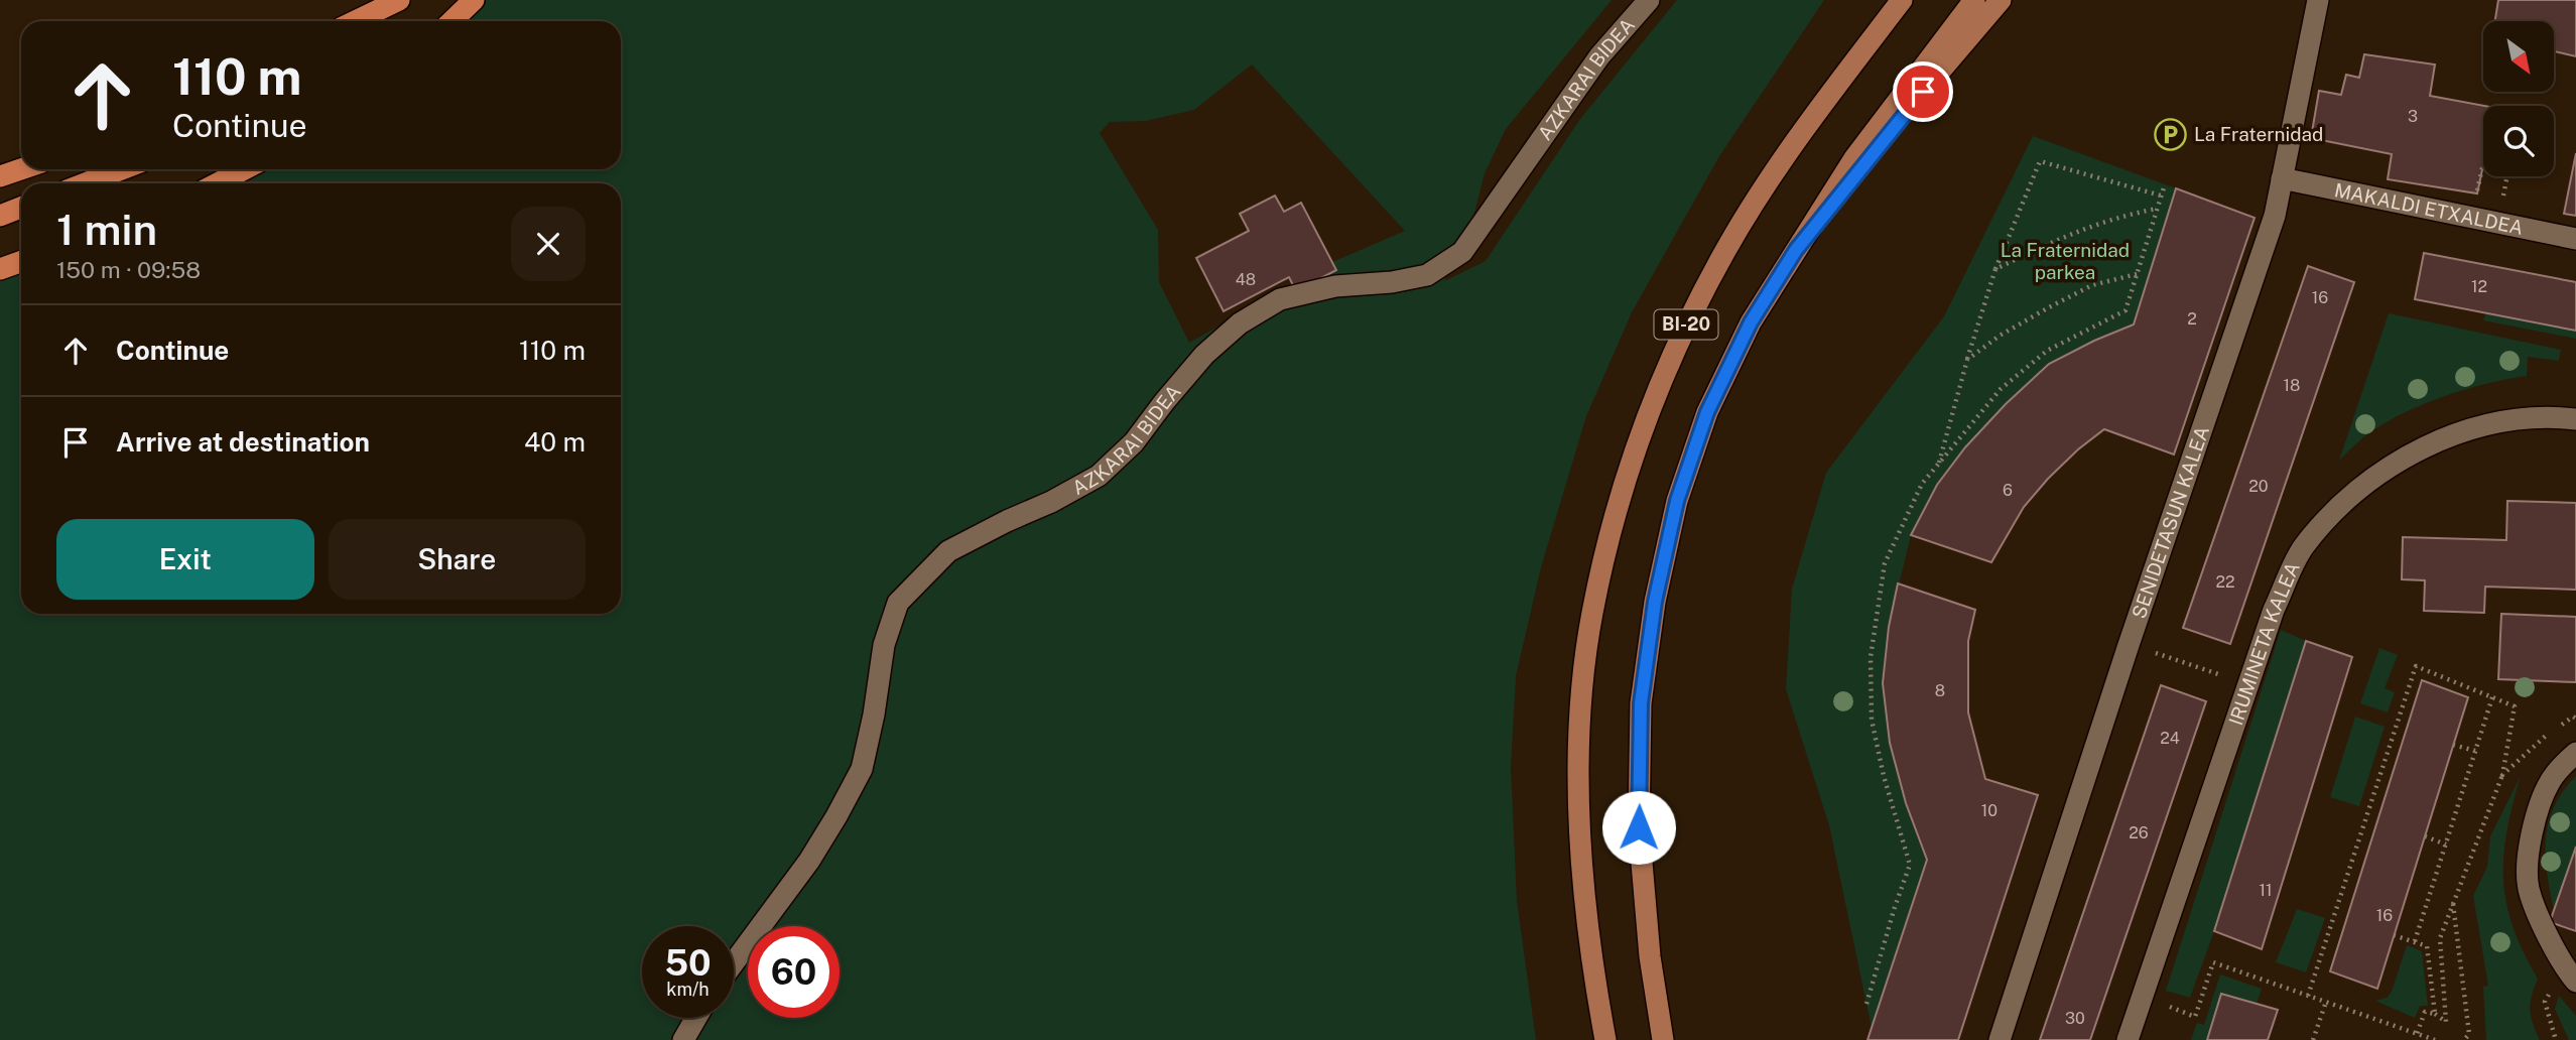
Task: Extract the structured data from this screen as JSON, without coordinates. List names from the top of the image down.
{
  "streets": {
    "main road": ["BI-20"],
    "street": [
      "AZKARAI BIDEA",
      "MAKALDI ETXALDEA",
      "SENIDETASUN KALEA",
      "IRUMINETA KALEA"
    ]
  },
  "crossings": [
    ["MAKALDI ETXALDEA", "SENIDETASUN KALEA"]
  ],
  "parks": ["La Fraternidad parkea"],
  "places": {
    "parking": ["La Fraternidad"]
  },
  "house_numbers": [
    "3",
    "48",
    "12",
    "16",
    "2",
    "18",
    "20",
    "6",
    "22",
    "8",
    "24",
    "10",
    "26",
    "11",
    "16",
    "30"
  ],
  "north": "bottom right",
  "page": {
    "turn": ["110 m", "Continue"],
    "heading": ["1 min", "150 m · 09:58"],
    "list": [
      {
        "name": "Continue",
        "value": "110 m"
      },
      {
        "name": "Arrive at destination",
        "value": "40 m"
      }
    ],
    "buttons": ["Exit", "Share"],
    "speed": "50 km/h",
    "limit": "60"
  }
}
